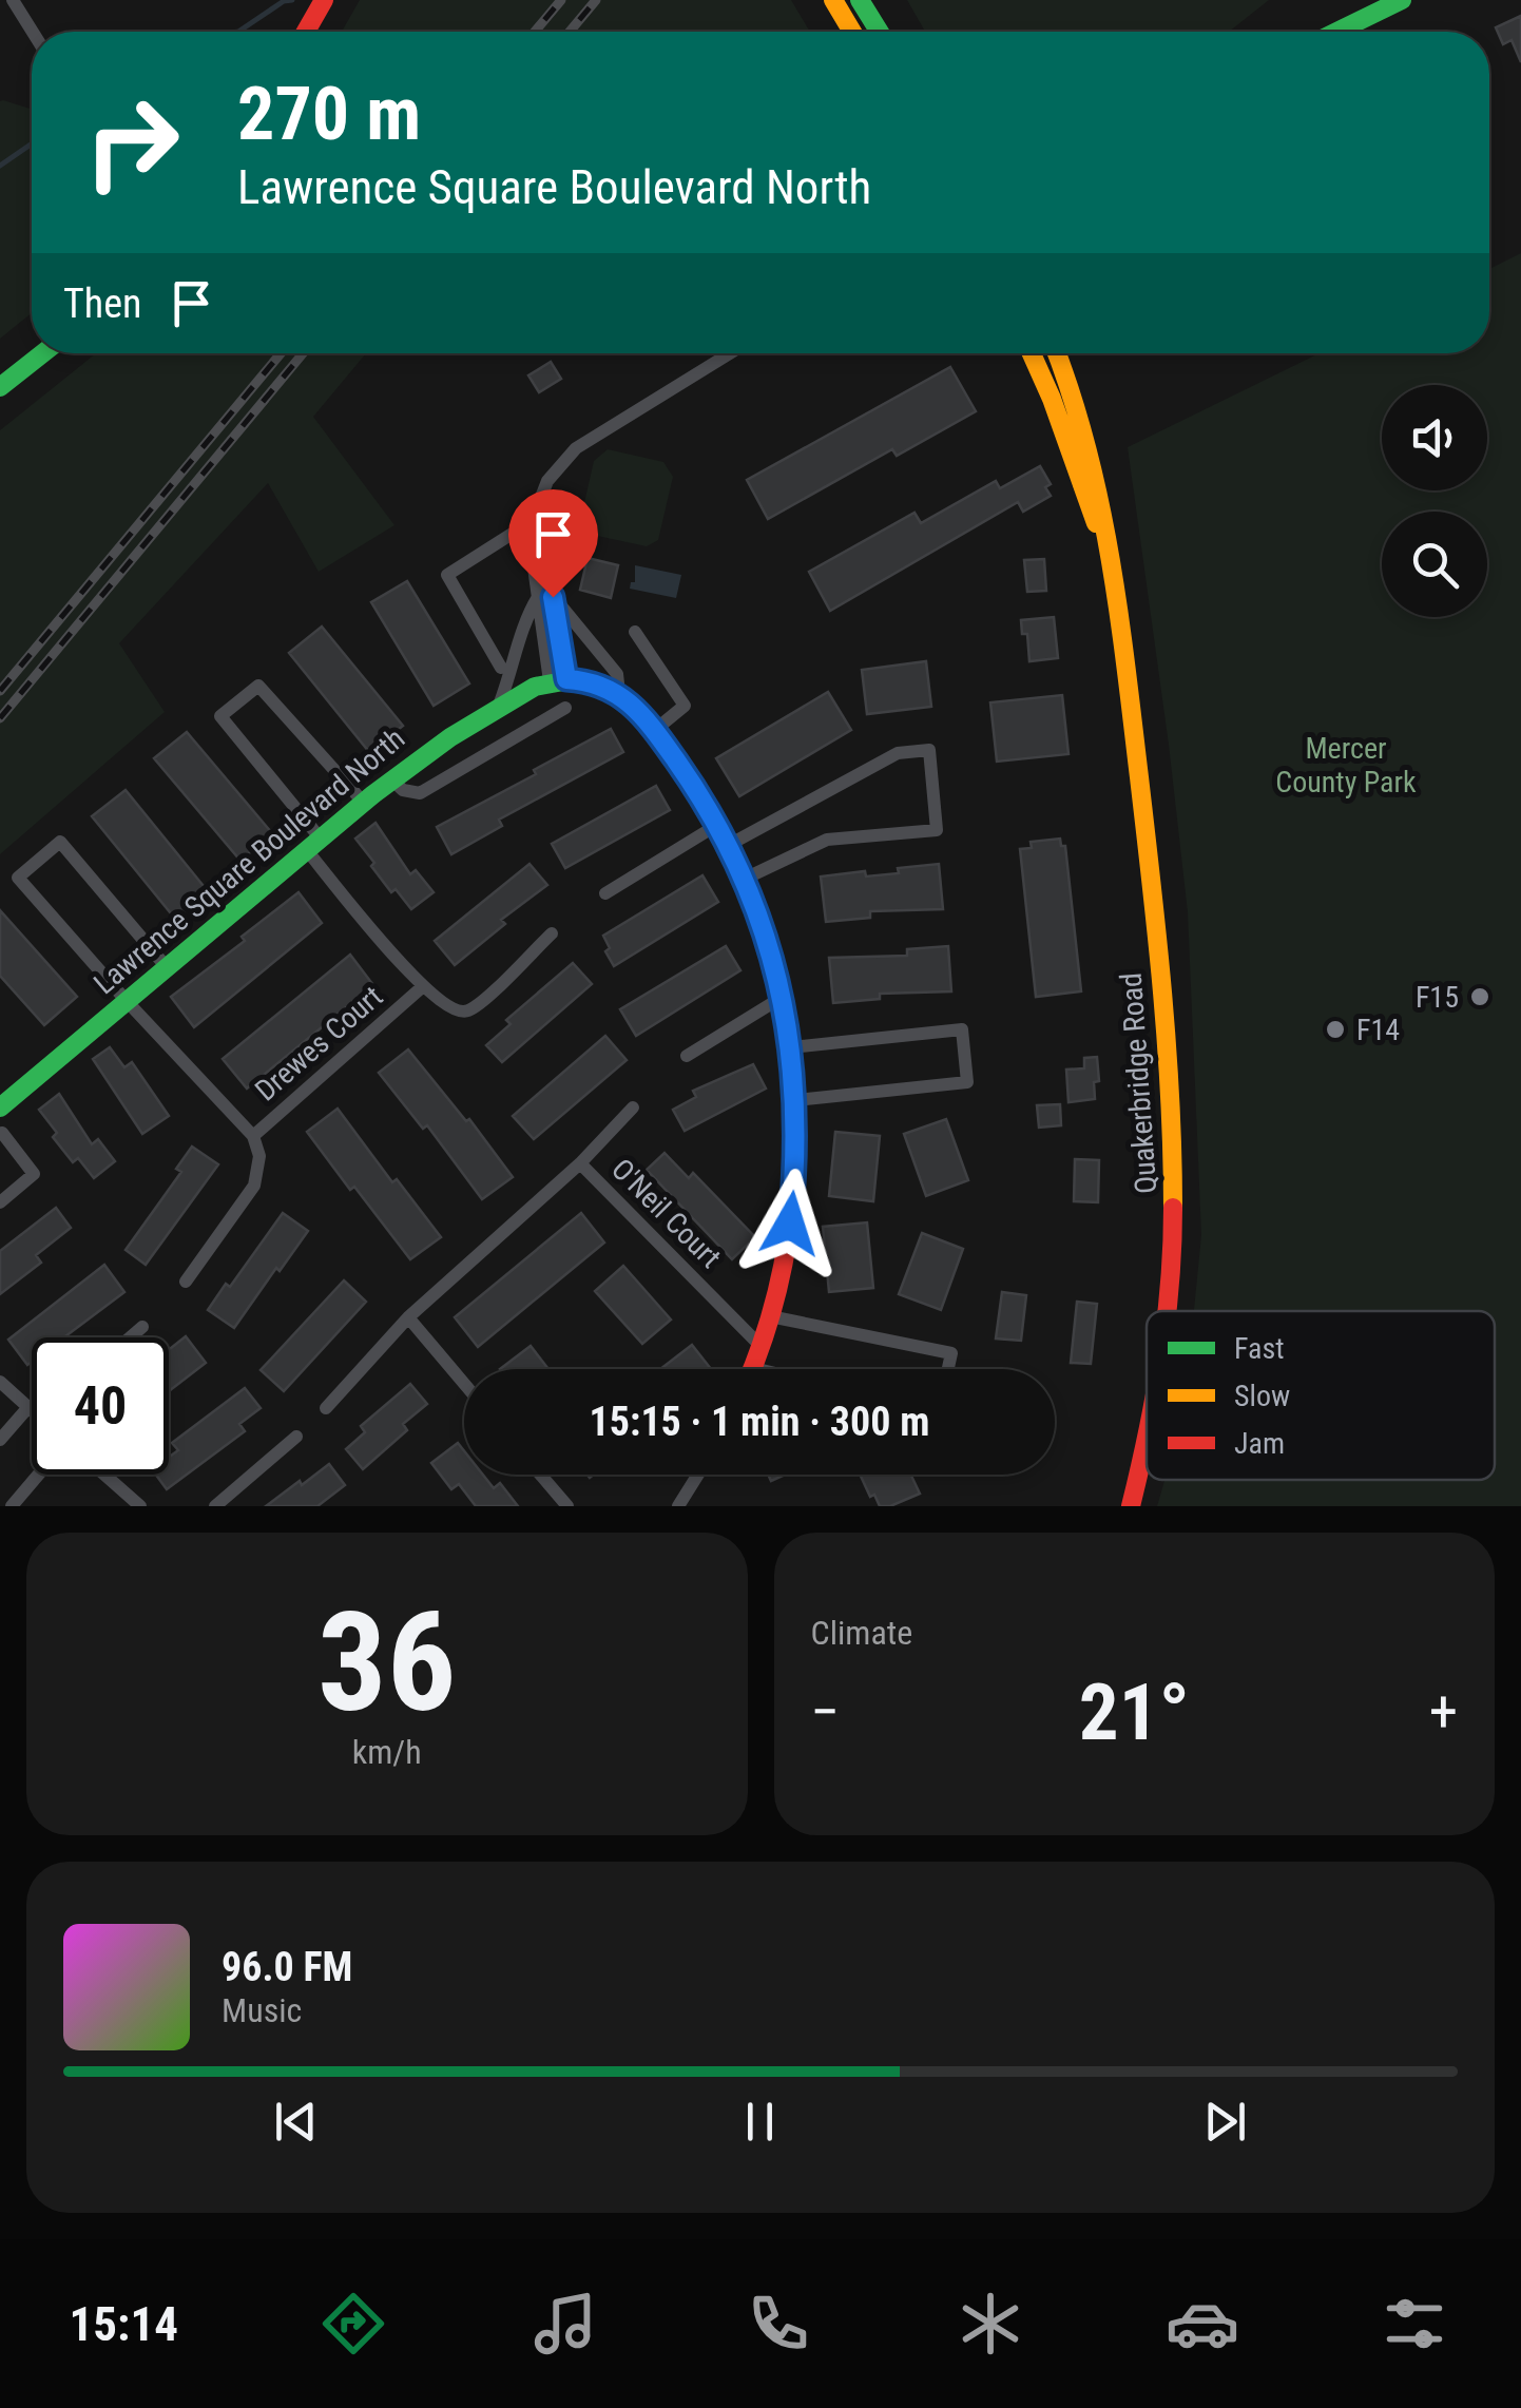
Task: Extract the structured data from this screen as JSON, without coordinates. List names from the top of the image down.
{
  "streets": {
    "main road": ["Lawrence Square Boulevard North", "Quakerbridge Road"],
    "street": ["Drewes Court", "O'Neil Court"]
  },
  "crossings": [
    ["Lawrence Square Boulevard North", "Drewes Court"]
  ],
  "parks": ["Mercer County Park"],
  "places": ["F15", "F14"],
  "legend": ["Fast", "Slow", "Jam"],
  "page": {
    "turn": ["270 m", "Lawrence Square Boulevard North"],
    "then": "Then",
    "limit": "40",
    "trip": "15:15 · 1 min · 300 m",
    "tile": [
      ["36", "km/h"],
      "Climate"
    ],
    "heat": ["−", "21°", "+"],
    "song": ["96.0 FM", "Music"],
    "tabs": "15:14"
  }
}
